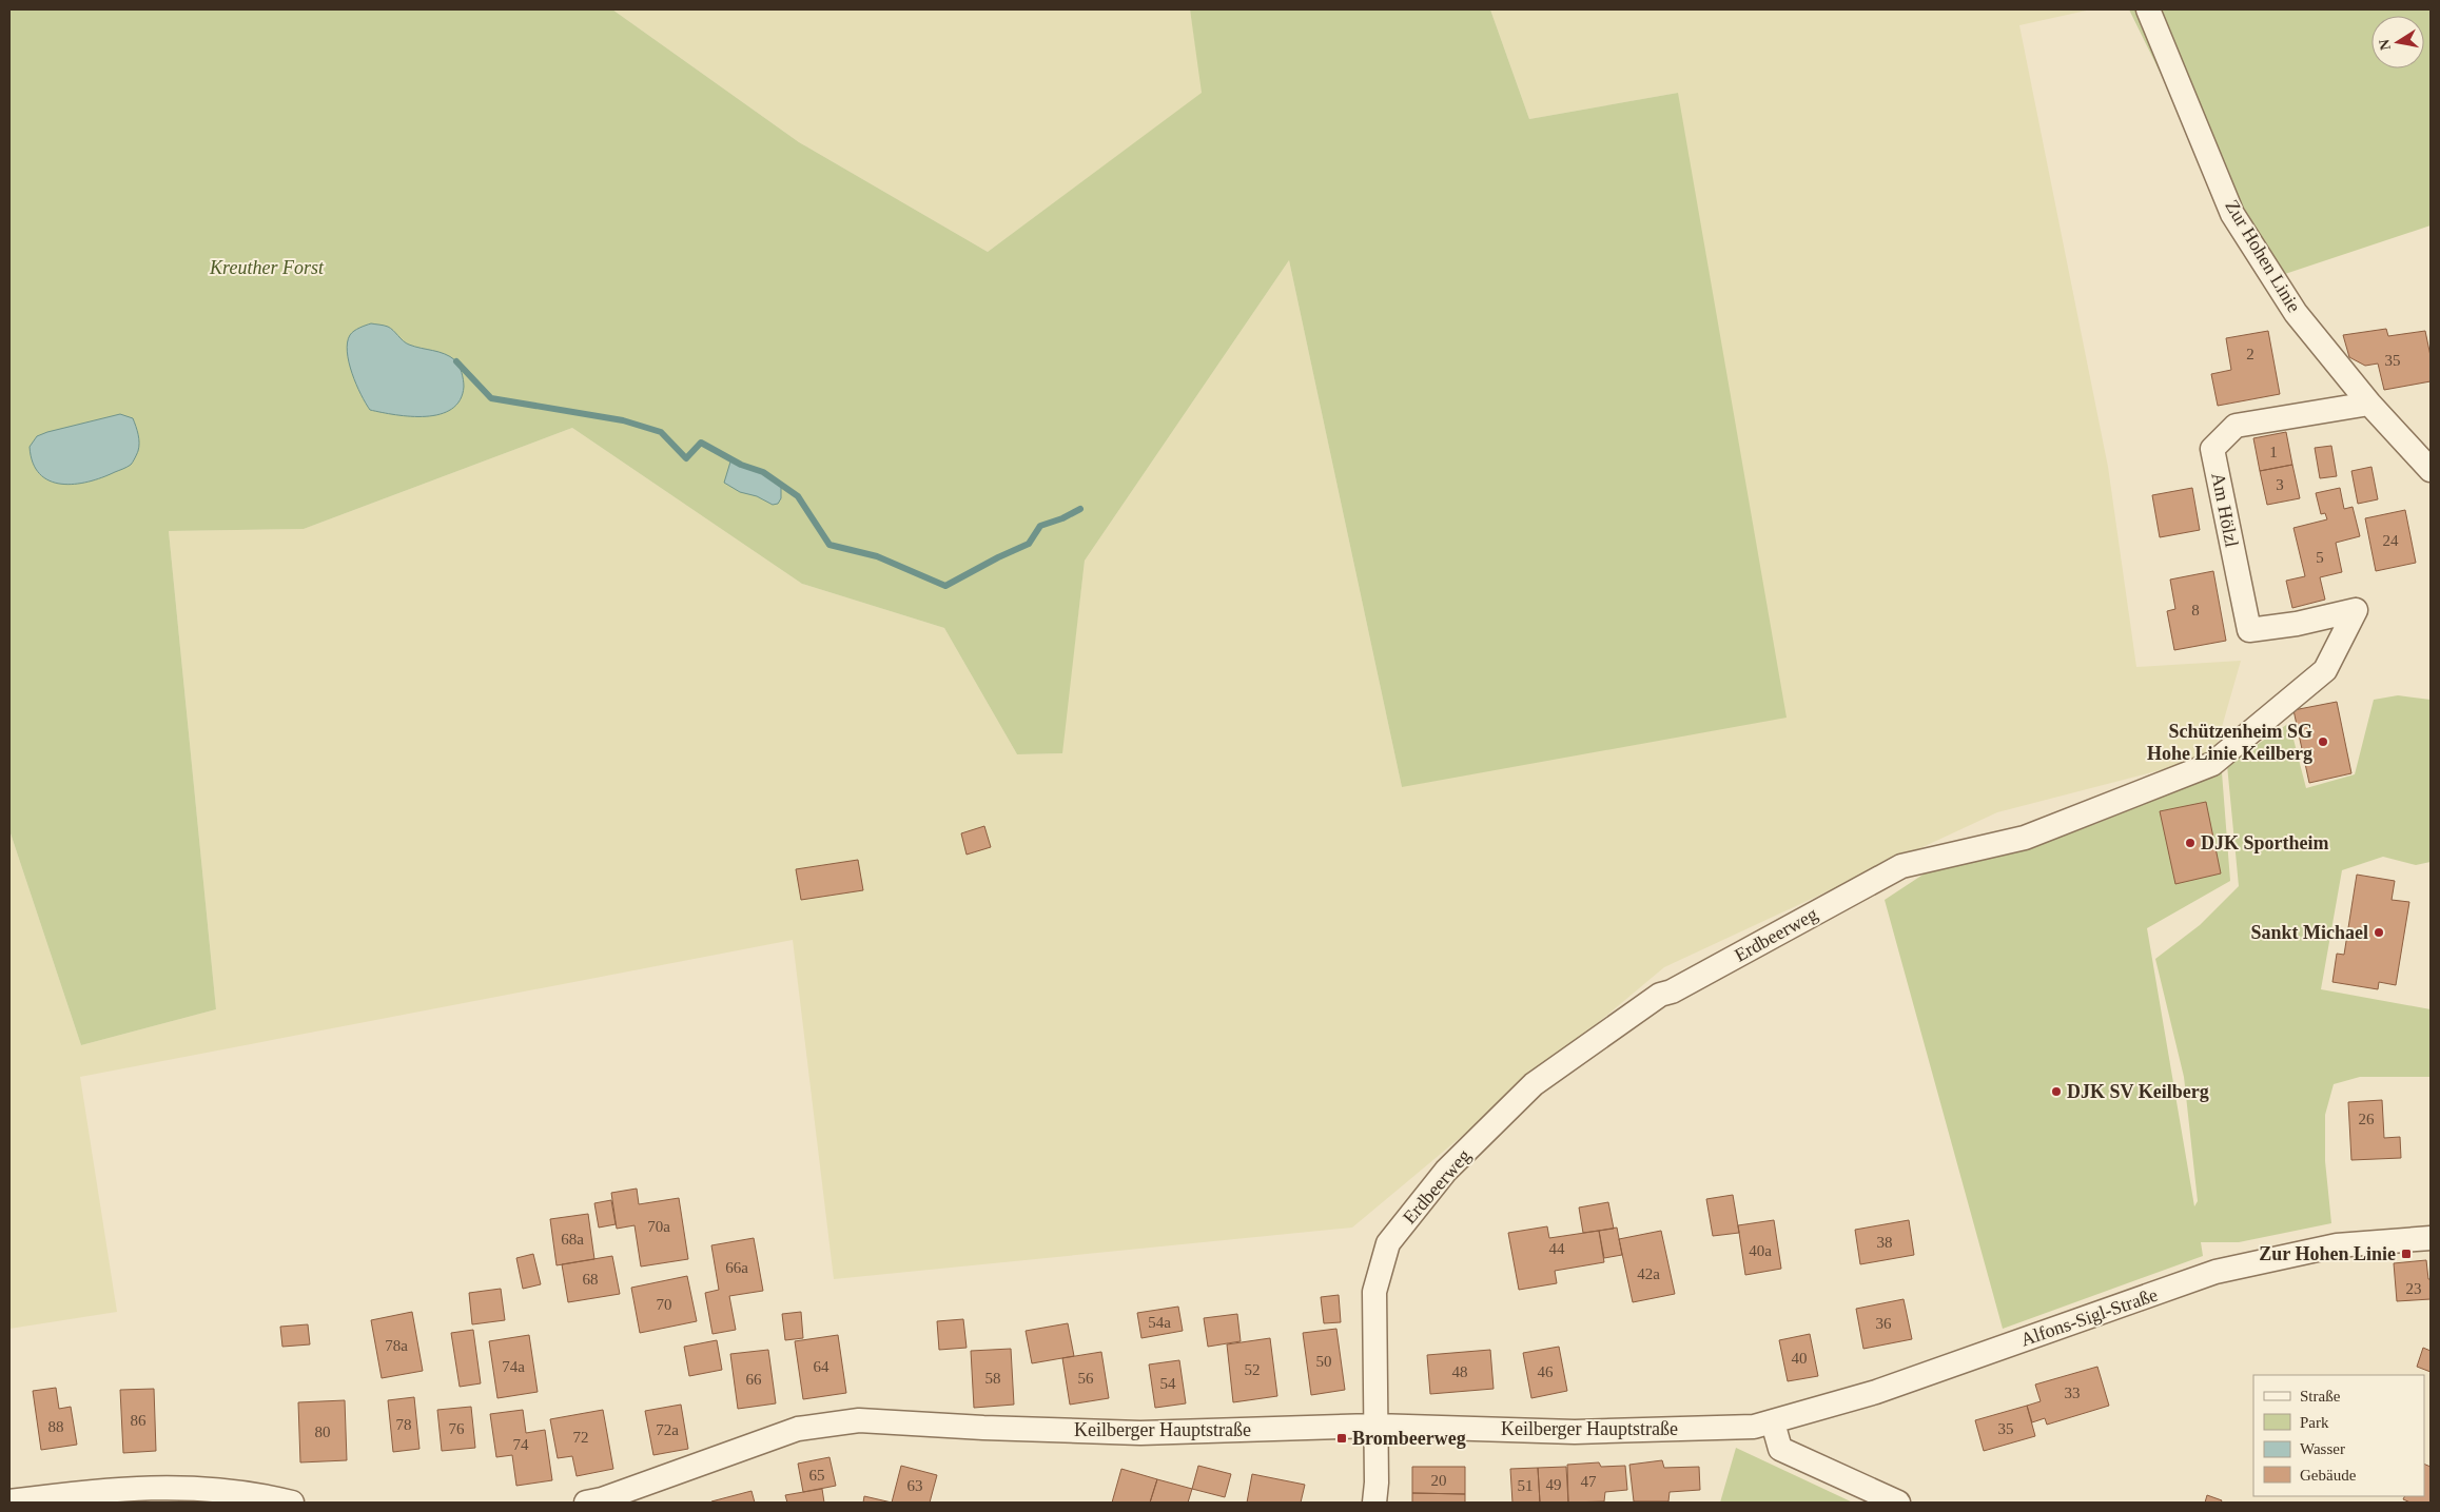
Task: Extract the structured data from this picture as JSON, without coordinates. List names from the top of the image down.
{
  "streets": {
    "street": [
      "Zur Hohen Linie",
      "Am Hölzl",
      "Erdbeerweg",
      "Alfons-Sigl-Straße",
      "Keilberger Hauptstraße"
    ]
  },
  "crossings": [
    ["Zur Hohen Linie", "Am Hölzl"],
    ["Am Hölzl", "Erdbeerweg"],
    ["Erdbeerweg", "Keilberger Hauptstraße"],
    ["Alfons-Sigl-Straße", "Keilberger Hauptstraße"]
  ],
  "parks": ["Kreuther Forst"],
  "places": {
    "other": [
      "Schützenheim SG Hohe Linie Keilberg",
      "DJK Sportheim",
      "Sankt Michael",
      "DJK SV Keilberg"
    ],
    "transit": ["Zur Hohen Linie", "Brombeerweg"]
  },
  "house_numbers": [
    "2",
    "35",
    "1",
    "3",
    "24",
    "5",
    "8",
    "26",
    "70a",
    "68a",
    "38",
    "44",
    "40a",
    "66a",
    "42a",
    "68",
    "23",
    "70",
    "54a",
    "36",
    "78a",
    "40",
    "50",
    "74a",
    "64",
    "52",
    "48",
    "46",
    "58",
    "56",
    "66",
    "54",
    "33",
    "86",
    "78",
    "88",
    "76",
    "35",
    "72a",
    "80",
    "72",
    "74",
    "65",
    "20",
    "47",
    "49",
    "63",
    "51"
  ],
  "legend": [
    "Straße",
    "Park",
    "Wasser",
    "Gebäude"
  ],
  "north": "left"
}
